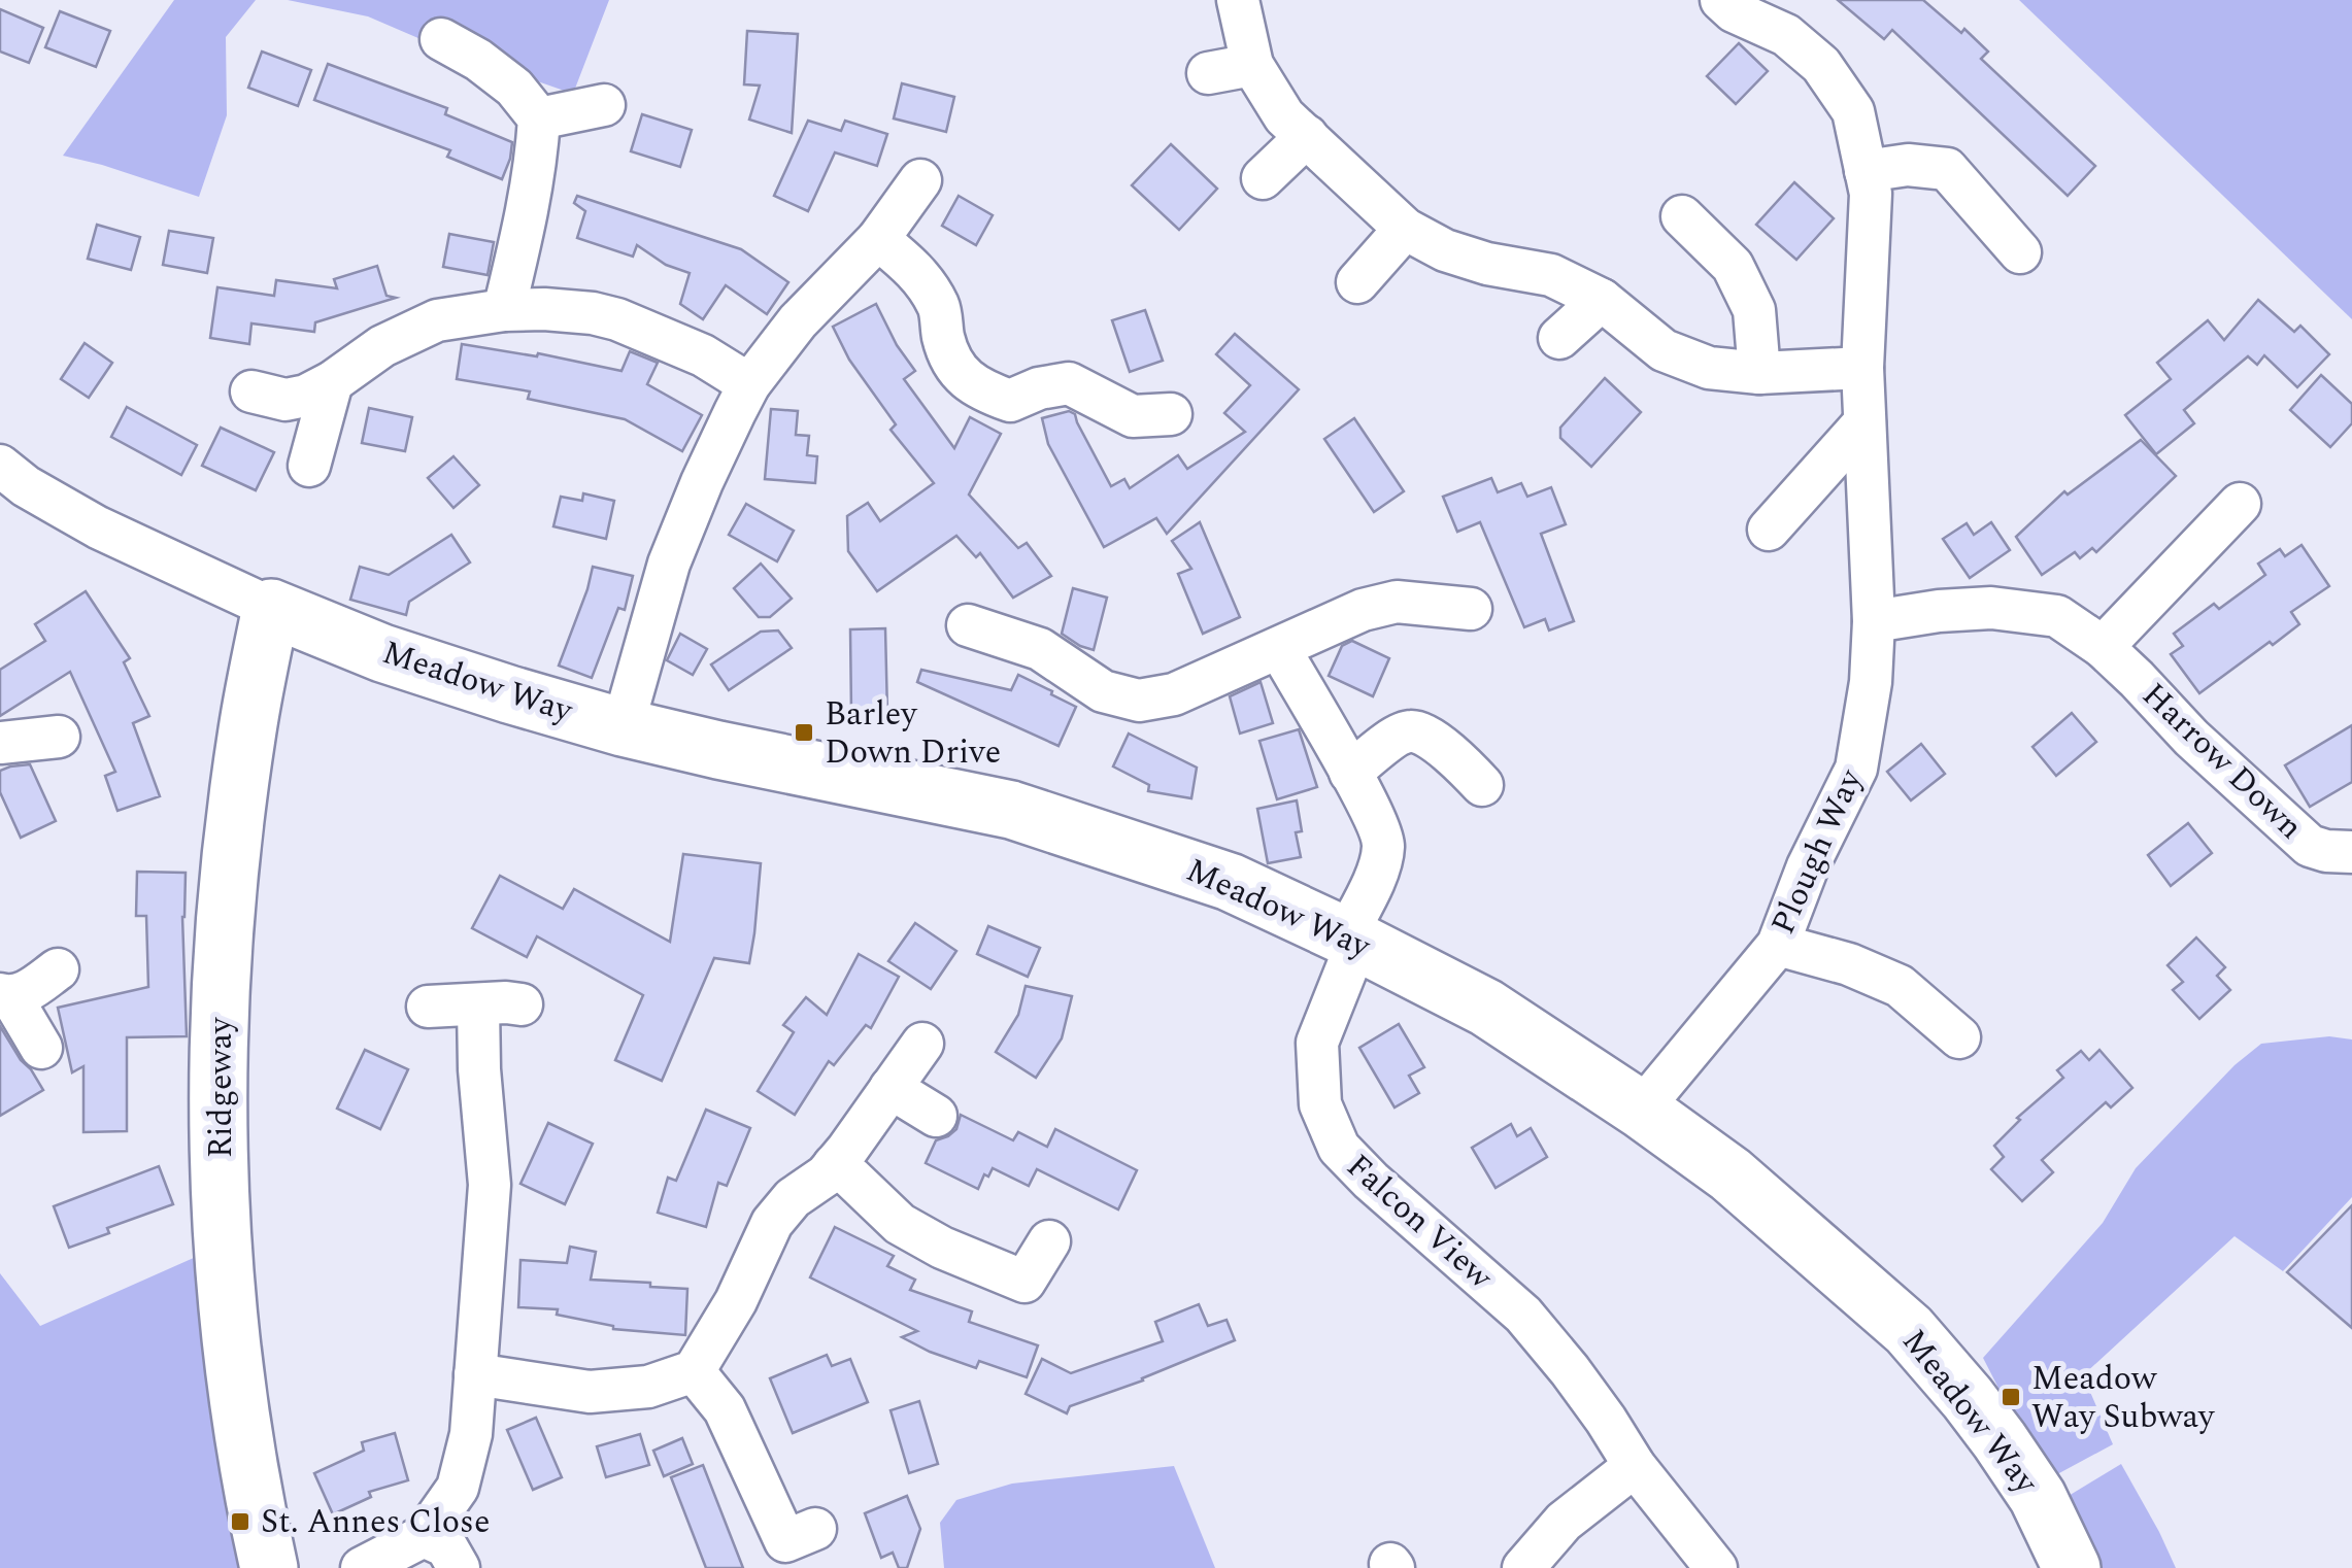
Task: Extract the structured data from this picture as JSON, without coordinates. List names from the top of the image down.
{
  "streets": {
    "street": [
      "Meadow Way",
      "Harrow Down",
      "Plough Way",
      "Ridgeway",
      "Falcon View"
    ]
  },
  "crossings": [
    ["Meadow Way", "Plough Way"],
    ["Meadow Way", "Ridgeway"],
    ["Meadow Way", "Falcon View"],
    ["Harrow Down", "Plough Way"]
  ],
  "places": {
    "transit": ["Barley Down Drive", "Meadow Way Subway", "St. Annes Close"]
  }
}
